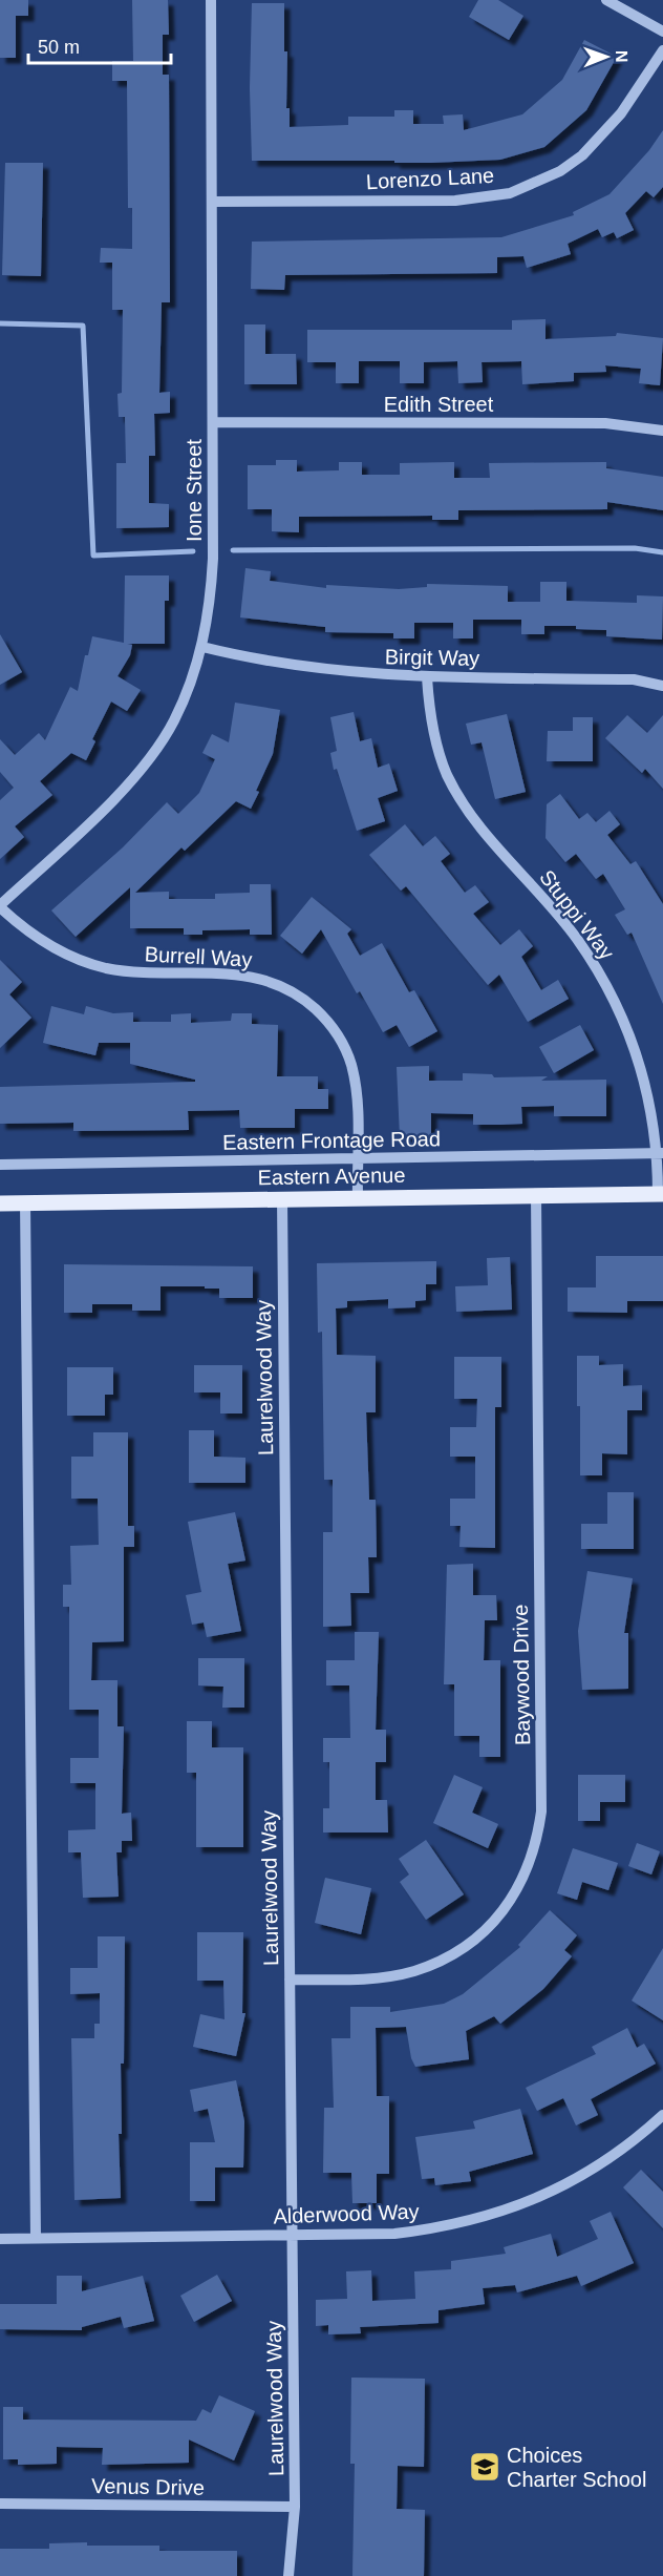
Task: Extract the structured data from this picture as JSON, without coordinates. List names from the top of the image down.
{
  "streets": {
    "main road": ["Eastern Avenue"],
    "street": [
      "Lorenzo Lane",
      "Edith Street",
      "Ione Street",
      "Birgit Way",
      "Stuppi Way",
      "Burrell Way",
      "Eastern Frontage Road",
      "Laurelwood Way",
      "Baywood Drive",
      "Alderwood Way",
      "Venus Drive"
    ]
  },
  "crossings": [
    ["Lorenzo Lane", "Ione Street"],
    ["Edith Street", "Ione Street"],
    ["Ione Street", "Birgit Way"],
    ["Ione Street", "Burrell Way"],
    ["Birgit Way", "Stuppi Way"],
    ["Stuppi Way", "Eastern Frontage Road"],
    ["Stuppi Way", "Eastern Avenue"],
    ["Burrell Way", "Eastern Frontage Road"],
    ["Burrell Way", "Eastern Avenue"],
    ["Eastern Avenue", "Laurelwood Way"],
    ["Eastern Avenue", "Baywood Drive"],
    ["Laurelwood Way", "Baywood Drive"],
    ["Laurelwood Way", "Alderwood Way"],
    ["Laurelwood Way", "Venus Drive"]
  ],
  "places": {
    "school or university": ["Choices Charter School"]
  },
  "scale_bar": "50 m",
  "north": "right"
}
